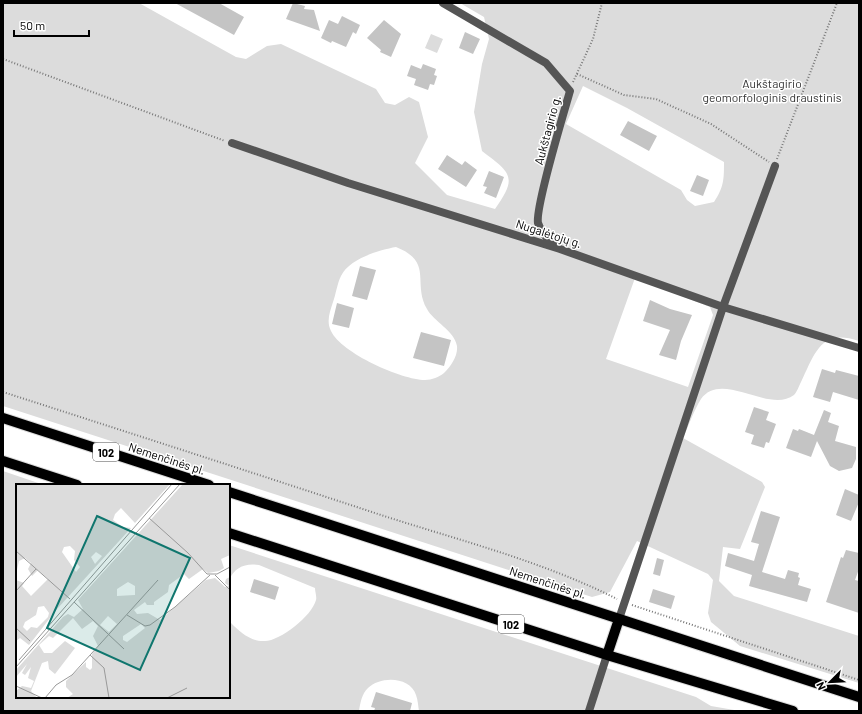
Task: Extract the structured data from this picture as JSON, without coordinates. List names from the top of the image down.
{
  "streets": {
    "main road": ["102", "Nemenčinės pl."],
    "street": ["Aukštagirio g.", "Nugalėtojų g."]
  },
  "crossings": [
    ["Aukštagirio g.", "Nugalėtojų g."]
  ],
  "parks": ["Aukštagirio geomorfologinis draustinis"],
  "scale_bar": "50 m",
  "north": "bottom left"
}
